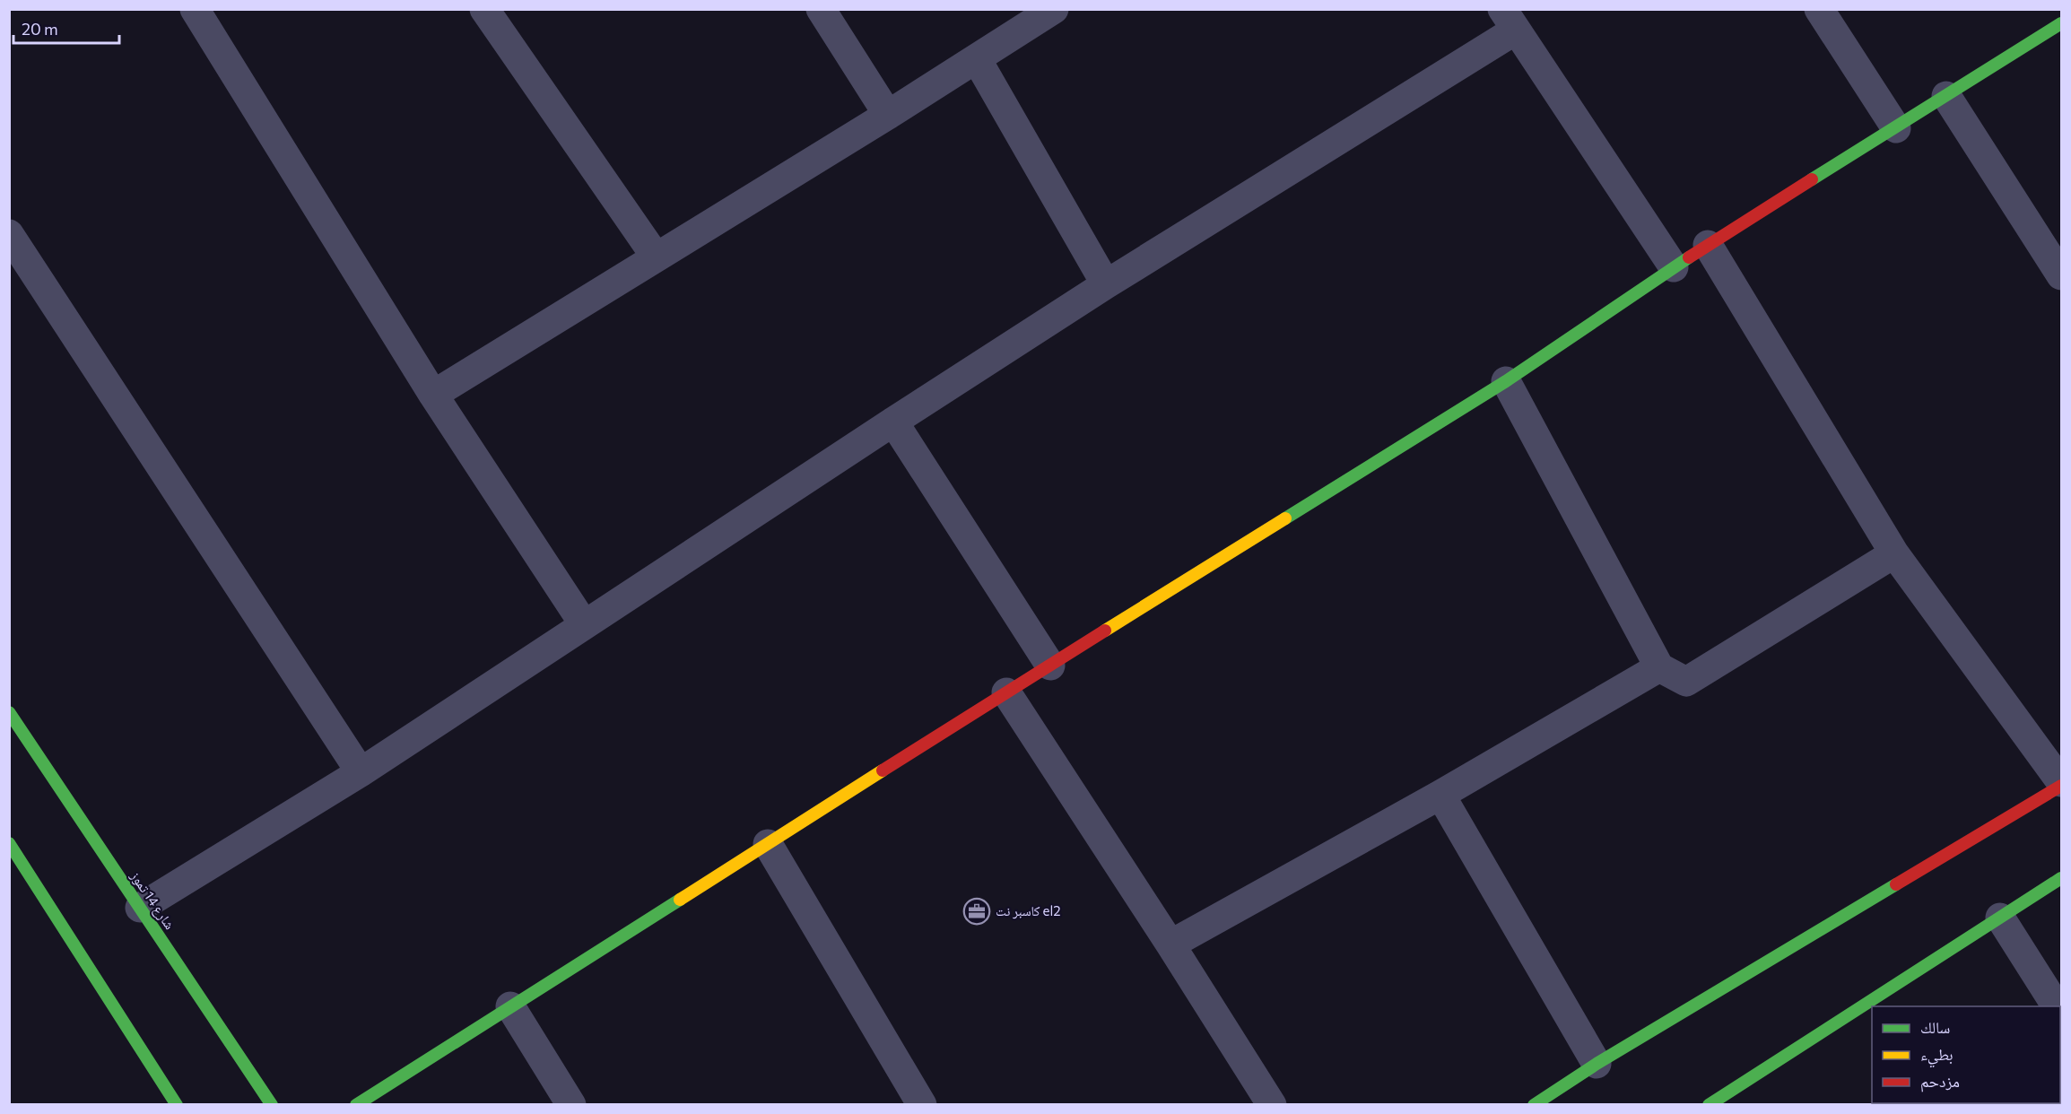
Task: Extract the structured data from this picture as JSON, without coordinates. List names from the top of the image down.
{
  "streets": {
    "street": ["شارع 14 تموز"]
  },
  "places": {
    "office": ["كاسبر نت el2"]
  },
  "legend": ["سالك", "بطيء", "مزدحم"],
  "scale_bar": "20 m"
}
